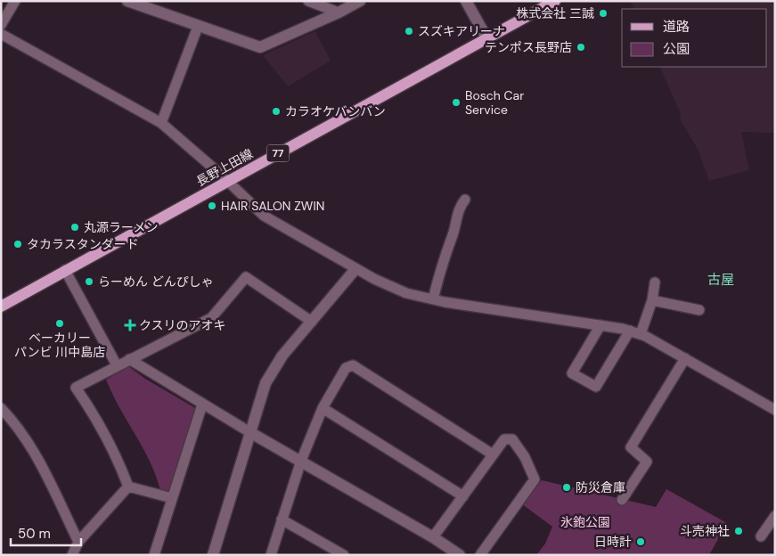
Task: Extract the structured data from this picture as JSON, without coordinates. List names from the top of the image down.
{
  "streets": {
    "main road": ["77", "長野上田線"]
  },
  "districts": ["古屋"],
  "parks": ["氷鉋公園"],
  "places": {
    "other": [
      "株式会社 三誠",
      "スズキアリーナ",
      "テンポス長野店",
      "Bosch Car Service",
      "カラオケバンバン",
      "HAIR SALON ZWIN",
      "丸源ラーメン",
      "タカラスタンダード",
      "らーめん どんぴしゃ",
      "ベーカリー パンビ 川中島店",
      "防災倉庫",
      "斗売神社",
      "日時計"
    ],
    "health": ["クスリのアオキ"]
  },
  "legend": ["道路", "公園"],
  "scale_bar": "50 m"
}
